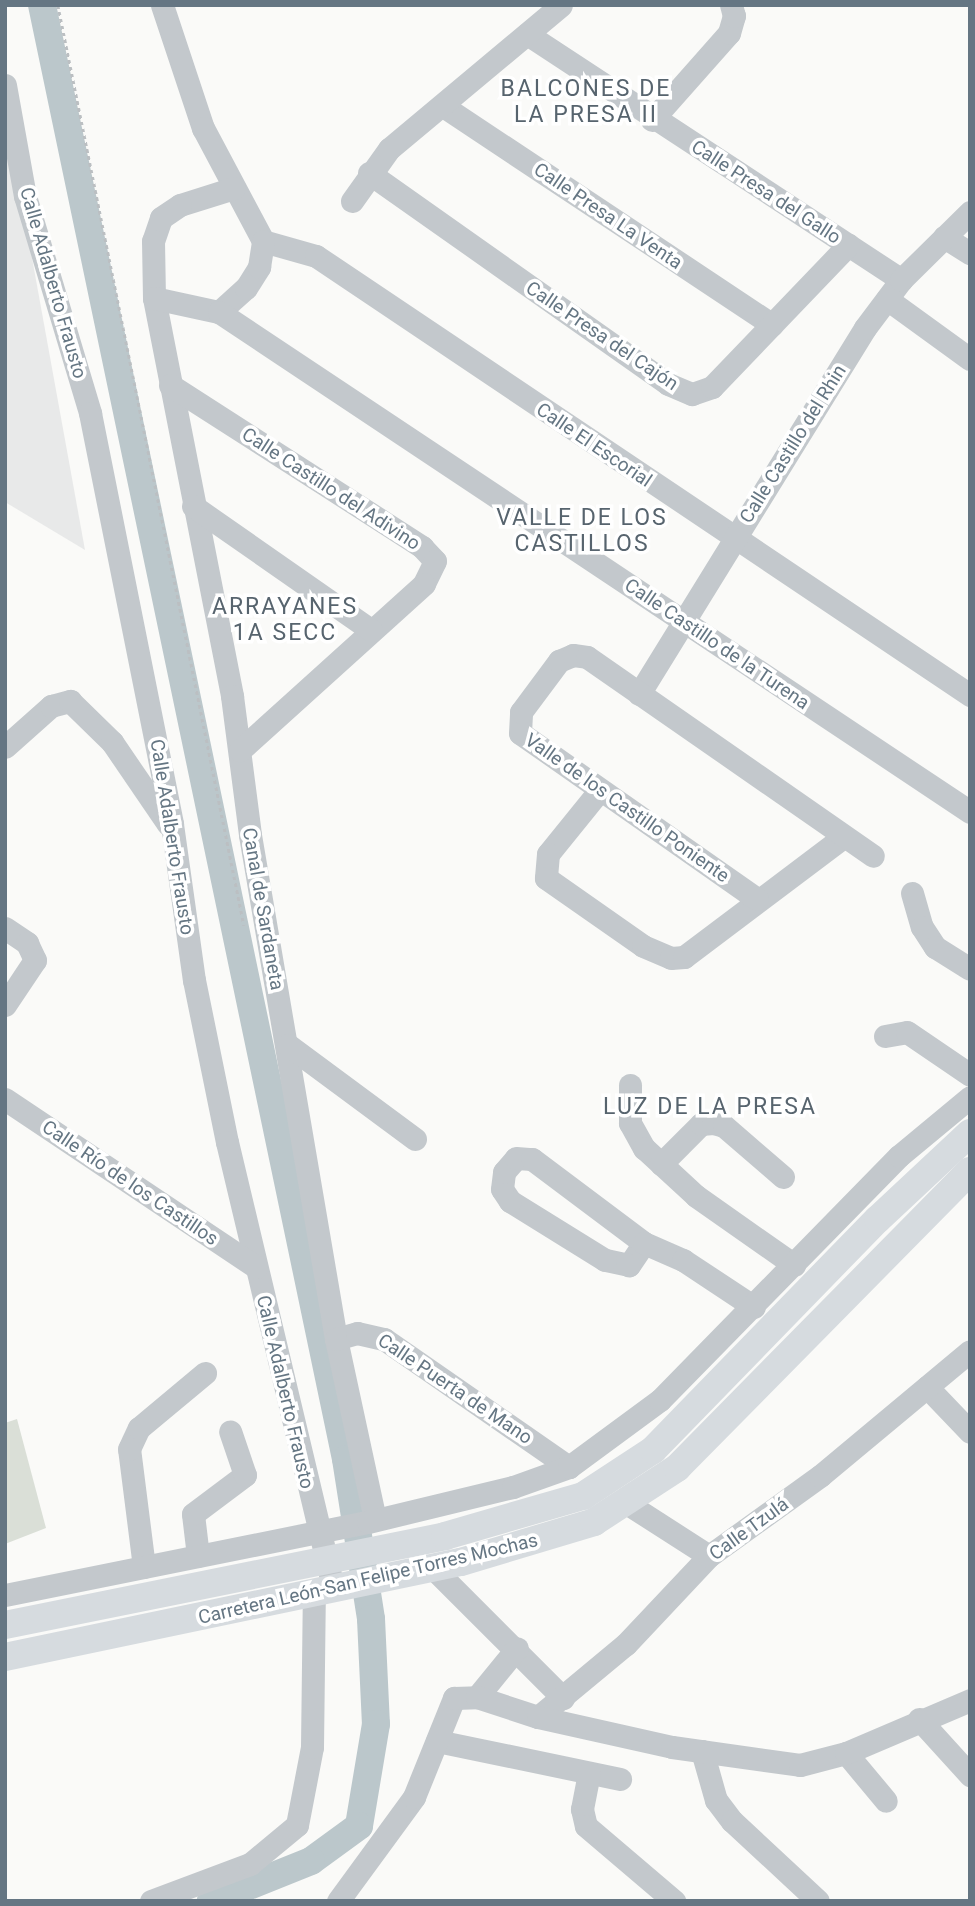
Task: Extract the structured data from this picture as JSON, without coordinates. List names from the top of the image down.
{
  "streets": {
    "main road": ["Carretera León-San Felipe Torres Mochas"],
    "street": [
      "Calle Presa del Gallo",
      "Calle Presa La Venta",
      "Calle Adalberto Frausto",
      "Calle Presa del Cajón",
      "Calle Castillo del Rhin",
      "Calle El Escorial",
      "Calle Castillo del Adivino",
      "Calle Castillo de la Turena",
      "Valle de los Castillo Poniente",
      "Canal de Sardaneta",
      "Calle Río de los Castillos",
      "Calle Puerta de Mano",
      "Calle Tzulá"
    ]
  },
  "crossings": [
    ["Calle Presa del Gallo", "Calle Presa del Cajón"],
    ["Calle Presa del Gallo", "Calle Castillo del Rhin"],
    ["Calle Presa La Venta", "Calle Presa del Cajón"],
    ["Calle Adalberto Frausto", "Calle Río de los Castillos"],
    ["Calle Adalberto Frausto", "Carretera León-San Felipe Torres Mochas"],
    ["Calle Castillo del Rhin", "Calle El Escorial"],
    ["Calle Castillo del Rhin", "Calle Castillo de la Turena"],
    ["Calle Castillo del Rhin", "Valle de los Castillo Poniente"],
    ["Calle El Escorial", "Calle Castillo de la Turena"],
    ["Calle El Escorial", "Canal de Sardaneta"],
    ["Calle Castillo del Adivino", "Canal de Sardaneta"],
    ["Calle Castillo de la Turena", "Canal de Sardaneta"],
    ["Canal de Sardaneta", "Calle Puerta de Mano"]
  ],
  "districts": [
    "BALCONES DE LA PRESA II",
    "VALLE DE LOS CASTILLOS",
    "ARRAYANES 1A SECC",
    "LUZ DE LA PRESA"
  ]
}
